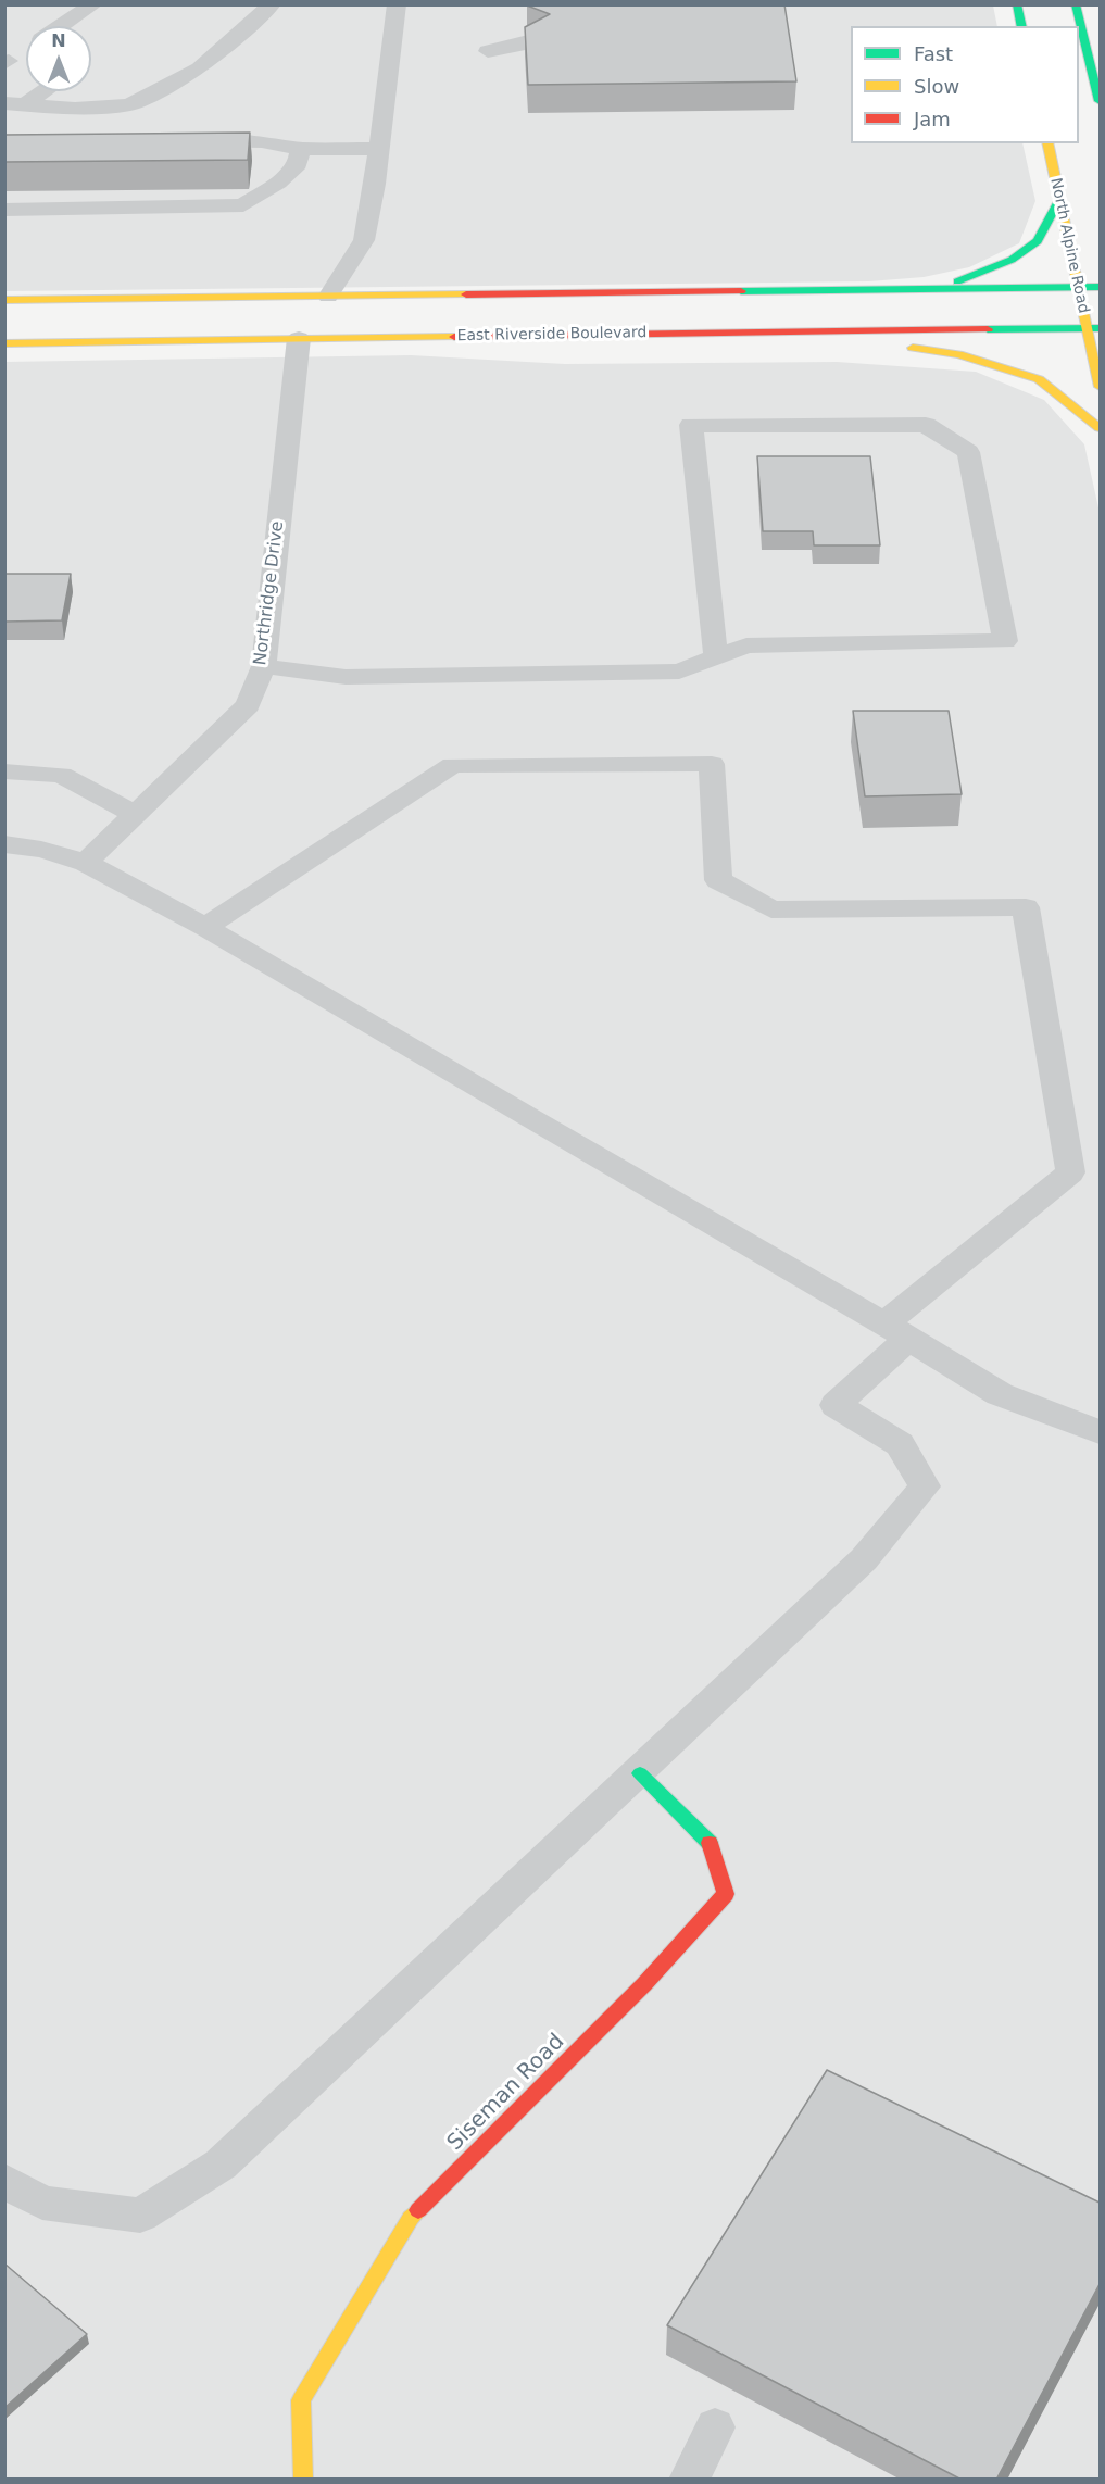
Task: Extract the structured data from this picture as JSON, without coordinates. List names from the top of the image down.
{
  "streets": {
    "main road": ["North Alpine Road", "East Riverside Boulevard", "Siseman Road"],
    "lane": ["Northridge Drive"]
  },
  "crossings": [
    ["North Alpine Road", "East Riverside Boulevard"],
    ["East Riverside Boulevard", "Northridge Drive"]
  ],
  "legend": ["Fast", "Slow", "Jam"],
  "north": "top"
}
